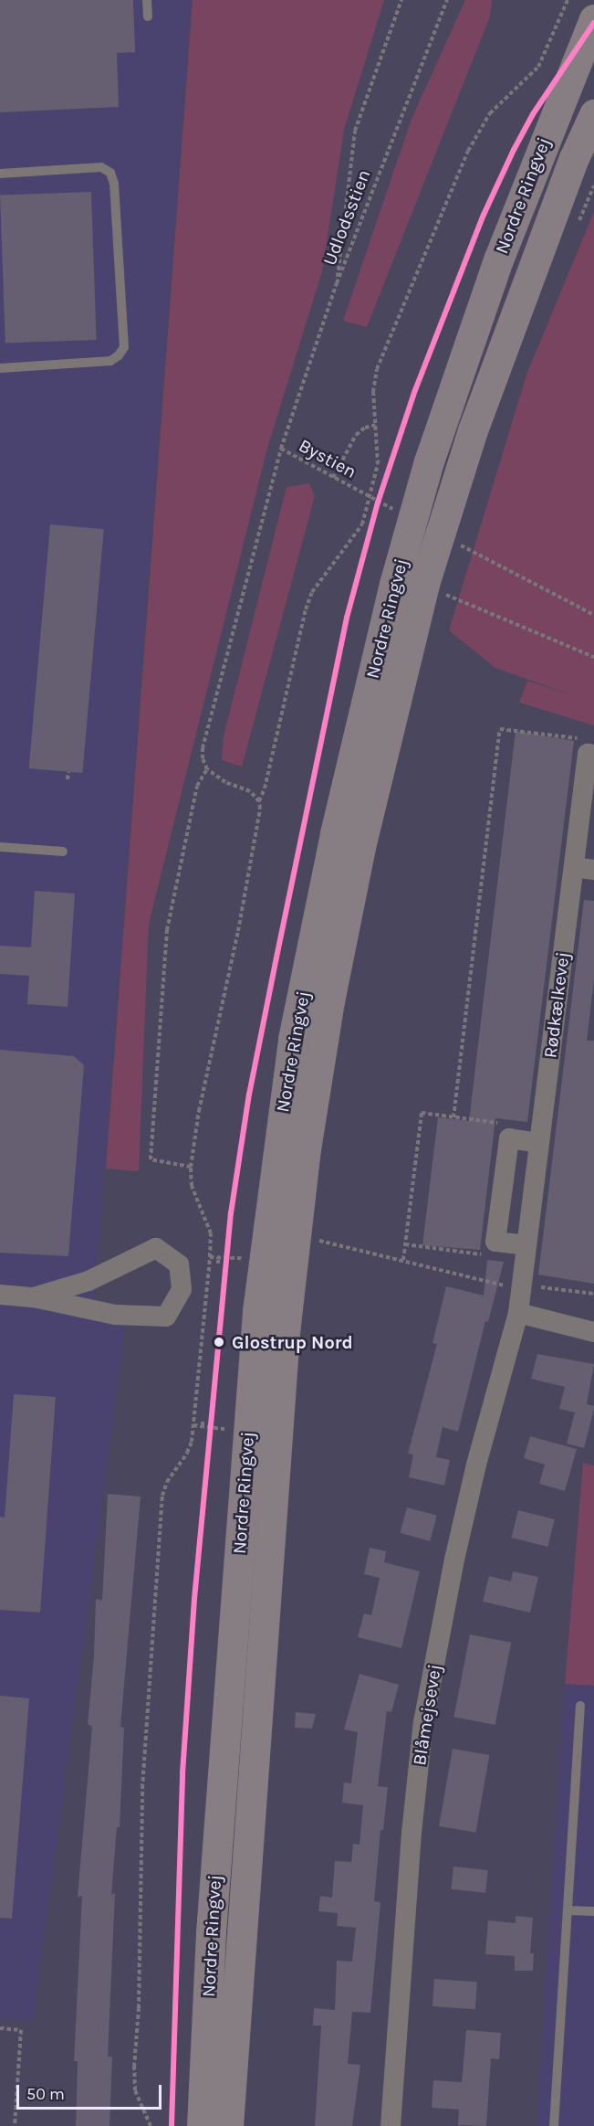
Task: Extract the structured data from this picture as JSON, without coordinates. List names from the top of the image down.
{
  "streets": {
    "main road": ["Nordre Ringvej"],
    "street": ["Rødkælkevej", "Blåmejsevej"],
    "path": ["Udlodsstien", "Bystien"]
  },
  "crossings": [
    ["Udlodsstien", "Bystien"],
    ["Rødkælkevej", "Blåmejsevej"]
  ],
  "places": ["Glostrup Nord"],
  "scale_bar": "50 m"
}
